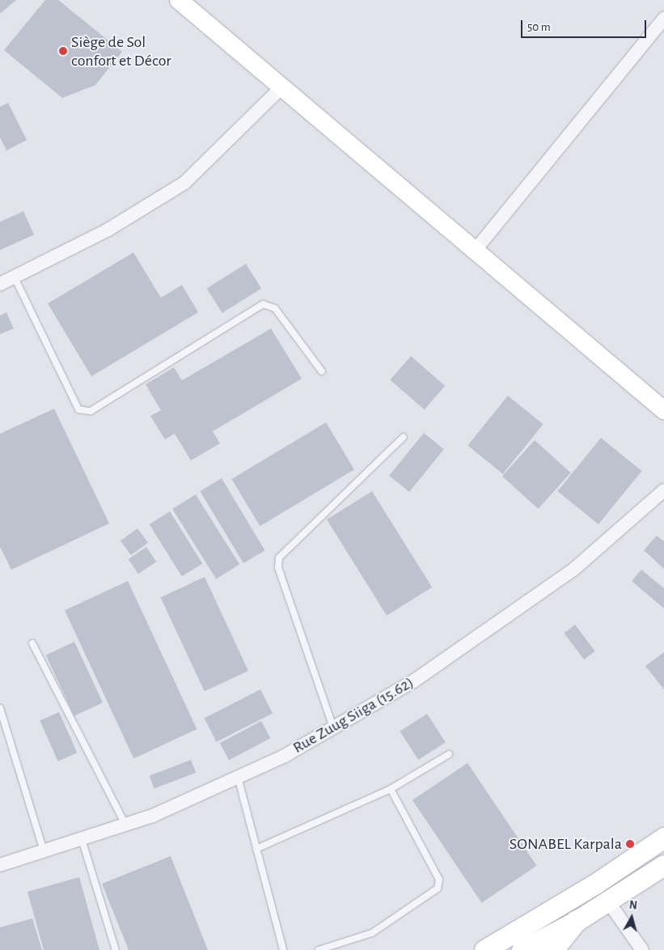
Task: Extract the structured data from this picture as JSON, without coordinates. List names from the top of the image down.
{
  "streets": {
    "street": ["Rue Zuug Siiga (15.62)"]
  },
  "places": ["Siège de Sol confort et Décor", "SONABEL Karpala"],
  "scale_bar": "50 m",
  "north": "top"
}
